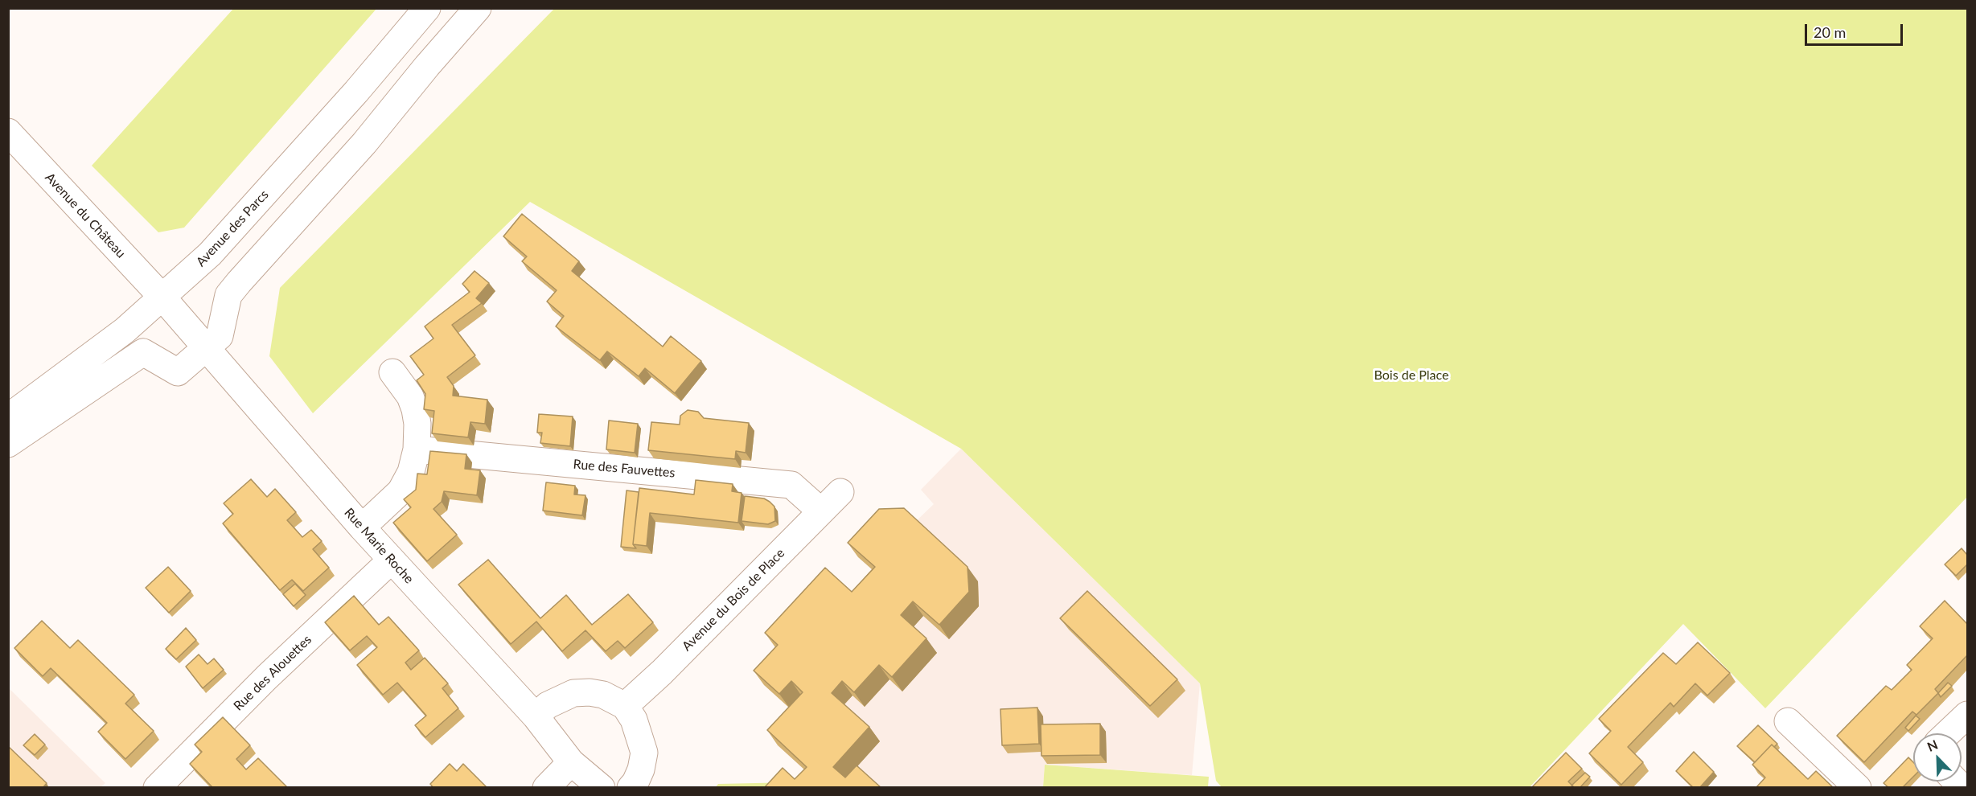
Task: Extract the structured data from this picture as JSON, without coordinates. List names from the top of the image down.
{
  "streets": {
    "street": [
      "Avenue du Château",
      "Avenue des Parcs",
      "Rue des Fauvettes",
      "Rue Marie Roche",
      "Avenue du Bois de Place",
      "Rue des Alouettes"
    ]
  },
  "crossings": [
    ["Avenue du Château", "Avenue des Parcs"],
    ["Avenue du Château", "Rue Marie Roche"],
    ["Avenue des Parcs", "Rue Marie Roche"],
    ["Rue des Fauvettes", "Avenue du Bois de Place"],
    ["Rue Marie Roche", "Rue des Alouettes"]
  ],
  "parks": ["Bois de Place"],
  "scale_bar": "20 m",
  "north": "top left"
}
